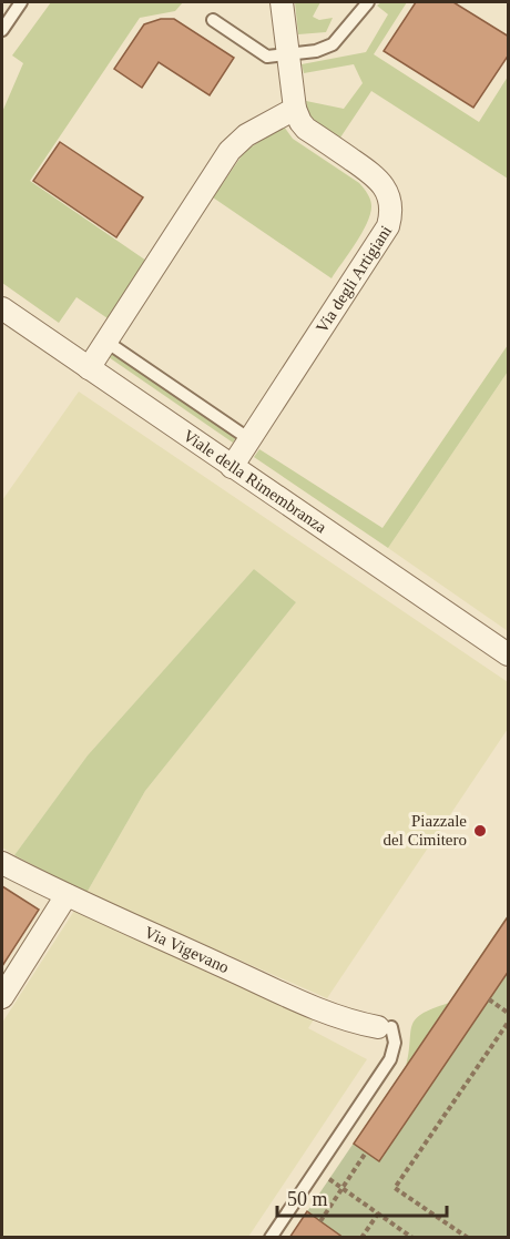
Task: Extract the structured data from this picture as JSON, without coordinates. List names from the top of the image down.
{
  "streets": {
    "street": ["Via degli Artigiani", "Viale della Rimembranza", "Via Vigevano"]
  },
  "crossings": [
    ["Via degli Artigiani", "Viale della Rimembranza"]
  ],
  "places": ["Piazzale del Cimitero"],
  "scale_bar": "50 m"
}
